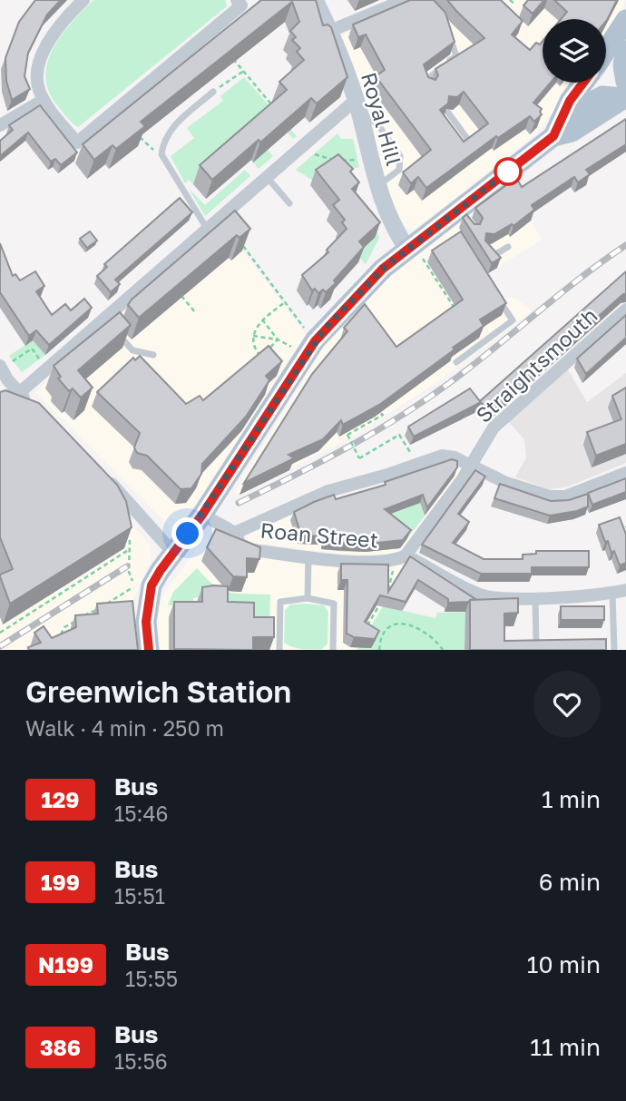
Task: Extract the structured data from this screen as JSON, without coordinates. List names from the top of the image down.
{
  "streets": {
    "main road": ["Royal Hill"],
    "street": ["Straightsmouth", "Roan Street"]
  },
  "crossings": [
    ["Straightsmouth", "Roan Street"]
  ],
  "lines": ["bus line 129"],
  "page": {
    "heading": ["Greenwich Station", "Walk · 4 min · 250 m"],
    "list": [
      {
        "mark": "129",
        "name": "Bus",
        "note": "15:46",
        "value": "1 min"
      },
      {
        "mark": "199",
        "name": "Bus",
        "note": "15:51",
        "value": "6 min"
      },
      {
        "mark": "N199",
        "name": "Bus",
        "note": "15:55",
        "value": "10 min"
      },
      {
        "mark": "386",
        "name": "Bus",
        "note": "15:56",
        "value": "11 min"
      }
    ]
  }
}
